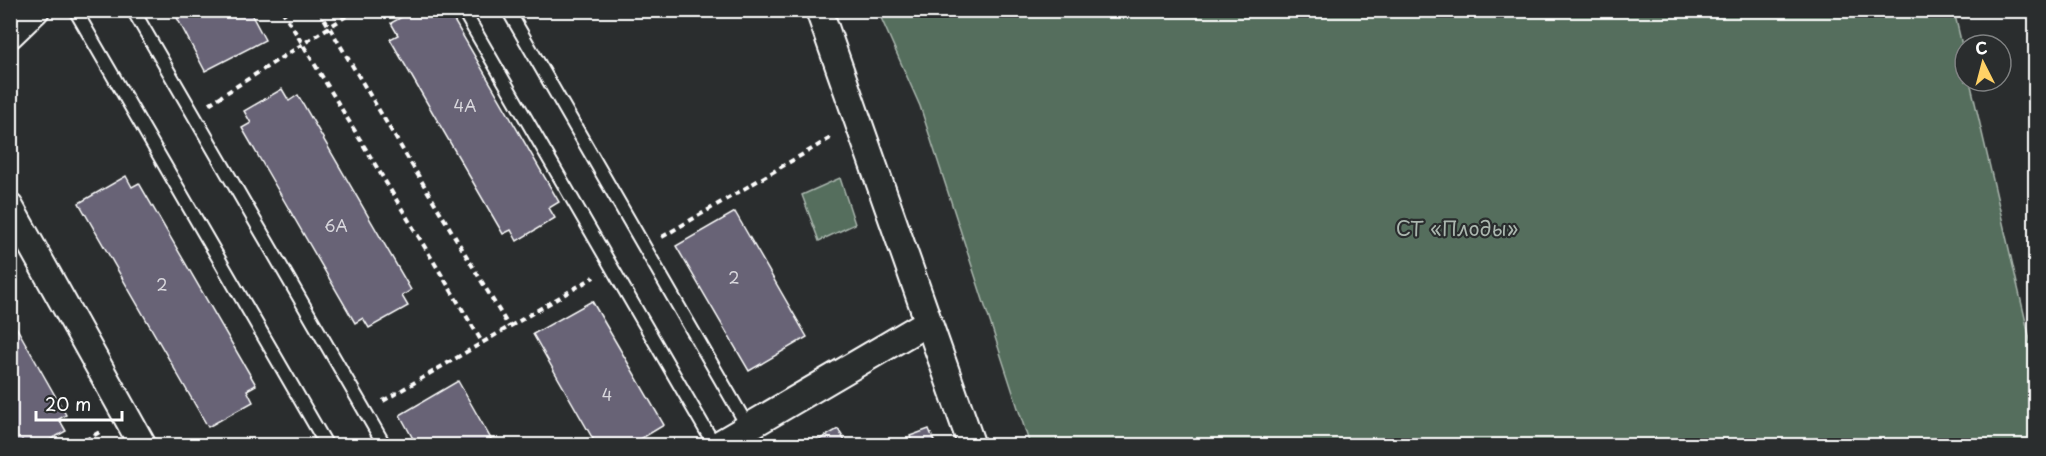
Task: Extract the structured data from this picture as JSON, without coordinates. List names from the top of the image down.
{
  "parks": ["СТ «Плоды»"],
  "house_numbers": [
    "4А",
    "6А",
    "2",
    "2",
    "4"
  ],
  "scale_bar": "20 m",
  "north": "top"
}
